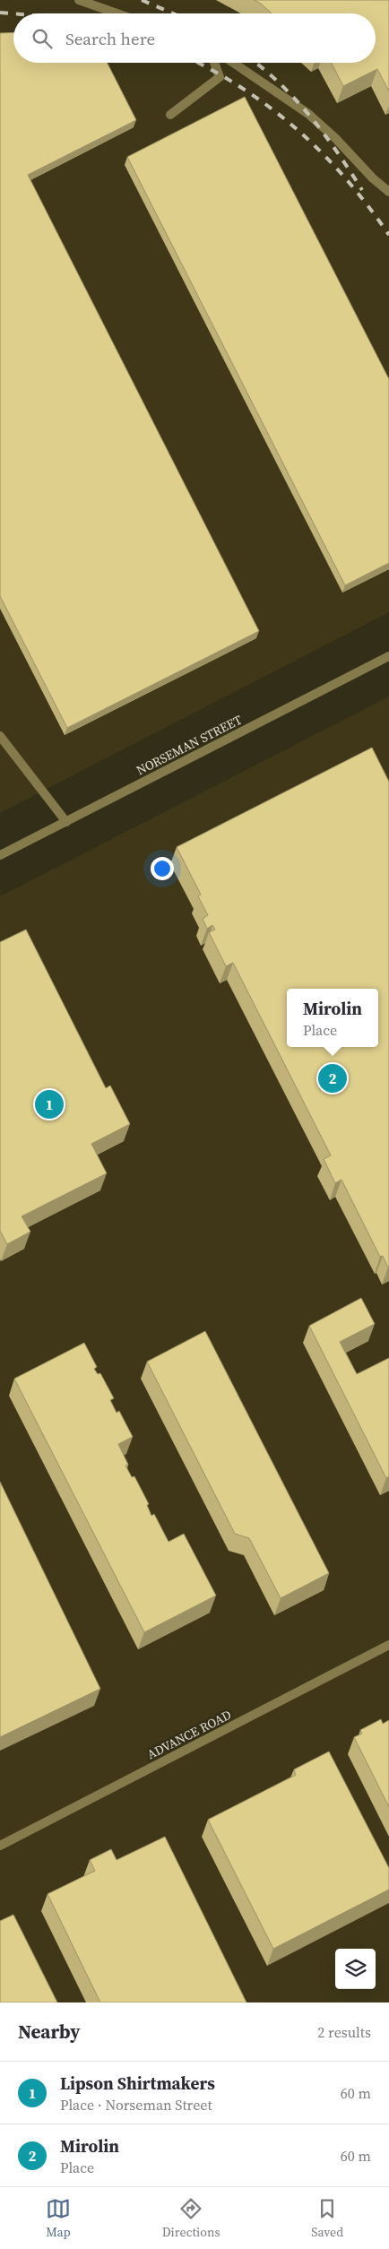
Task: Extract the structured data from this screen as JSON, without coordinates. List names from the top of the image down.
{
  "streets": {
    "street": ["NORSEMAN STREET", "ADVANCE ROAD"]
  },
  "page": {
    "search": "Search here",
    "popup": ["Mirolin", "Place"],
    "pins": ["2", "1"],
    "heading": ["Nearby", "2 results"],
    "list": [
      {
        "mark": "1",
        "name": "Lipson Shirtmakers",
        "note": "Place · Norseman Street",
        "value": "60 m"
      },
      {
        "mark": "2",
        "name": "Mirolin",
        "note": "Place",
        "value": "60 m"
      }
    ],
    "nav": ["Map", "Directions", "Saved"]
  }
}
